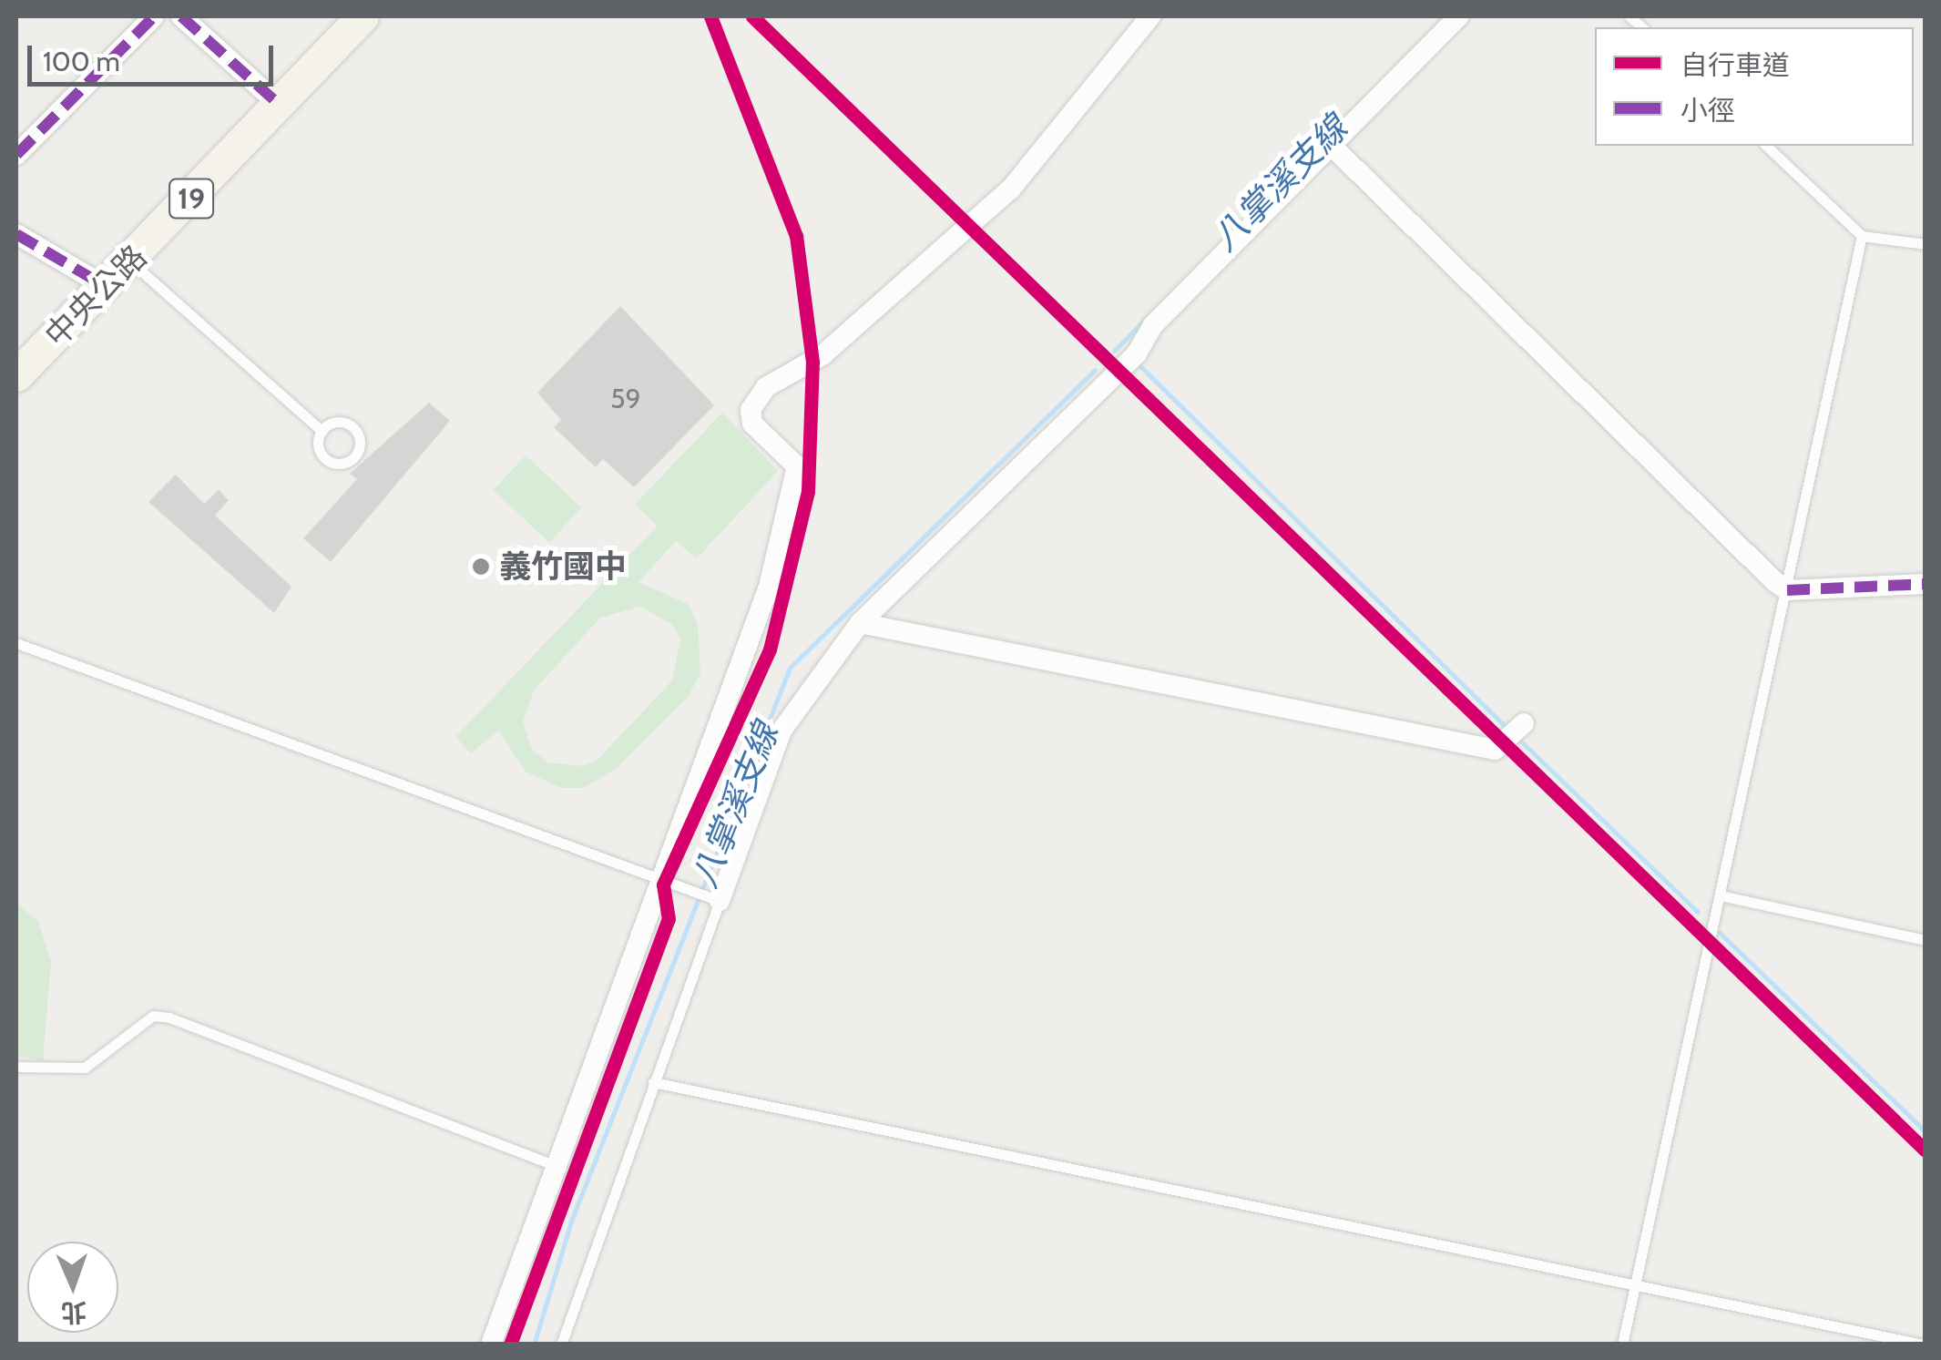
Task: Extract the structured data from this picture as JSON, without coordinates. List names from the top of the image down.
{
  "streets": {
    "main road": ["19", "中央公路"]
  },
  "water": ["八掌溪支線"],
  "places": ["義竹國中"],
  "house_numbers": ["59"],
  "legend": ["自行車道", "小徑"],
  "scale_bar": "100 m",
  "north": "bottom"
}
